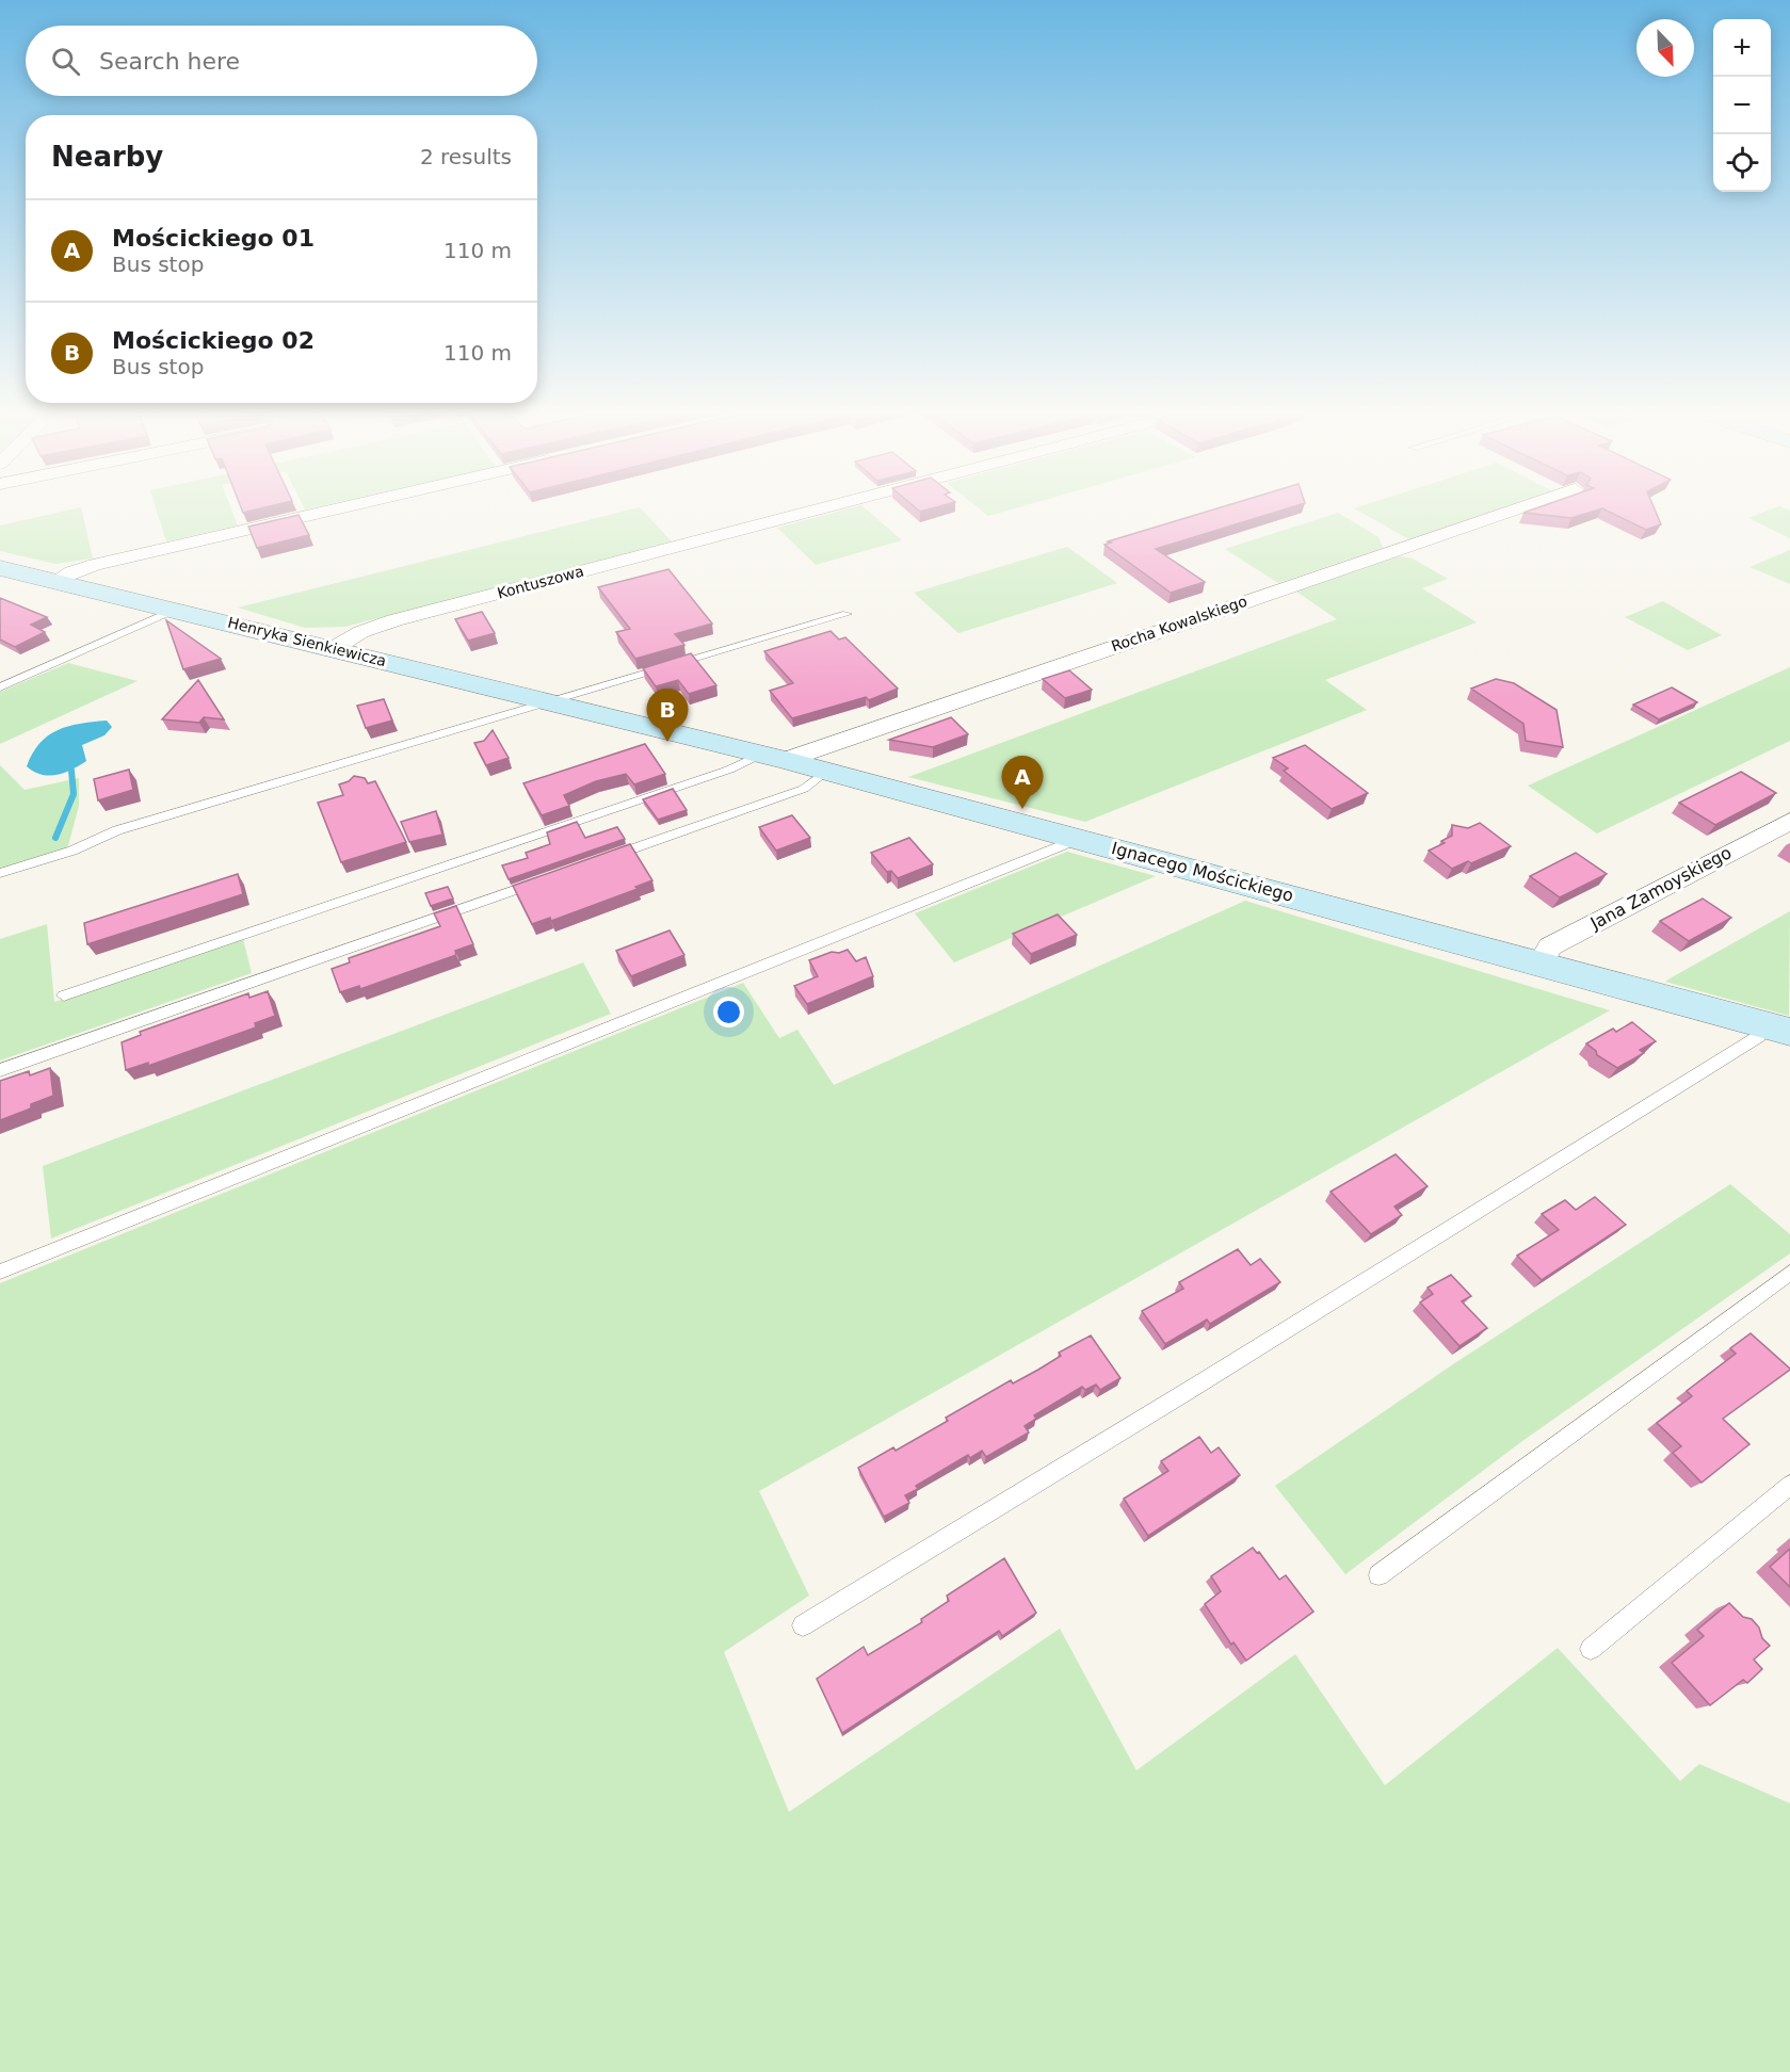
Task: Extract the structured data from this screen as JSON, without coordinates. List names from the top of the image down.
{
  "streets": {
    "street": [
      "Kontuszowa",
      "Rocha Kowalskiego",
      "Henryka Sienkiewicza",
      "Ignacego Mościckiego",
      "Jana Zamoyskiego"
    ]
  },
  "crossings": [
    ["Kontuszowa", "Henryka Sienkiewicza"],
    ["Rocha Kowalskiego", "Ignacego Mościckiego"],
    ["Henryka Sienkiewicza", "Ignacego Mościckiego"],
    ["Ignacego Mościckiego", "Jana Zamoyskiego"]
  ],
  "north": "bottom right",
  "page": {
    "map_buttons": ["+", "−"],
    "search": "Search here",
    "heading": ["Nearby", "2 results"],
    "list": [
      {
        "mark": "A",
        "name": "Mościckiego 01",
        "note": "Bus stop",
        "value": "110 m"
      },
      {
        "mark": "B",
        "name": "Mościckiego 02",
        "note": "Bus stop",
        "value": "110 m"
      }
    ],
    "pins": ["B", "A"]
  }
}
